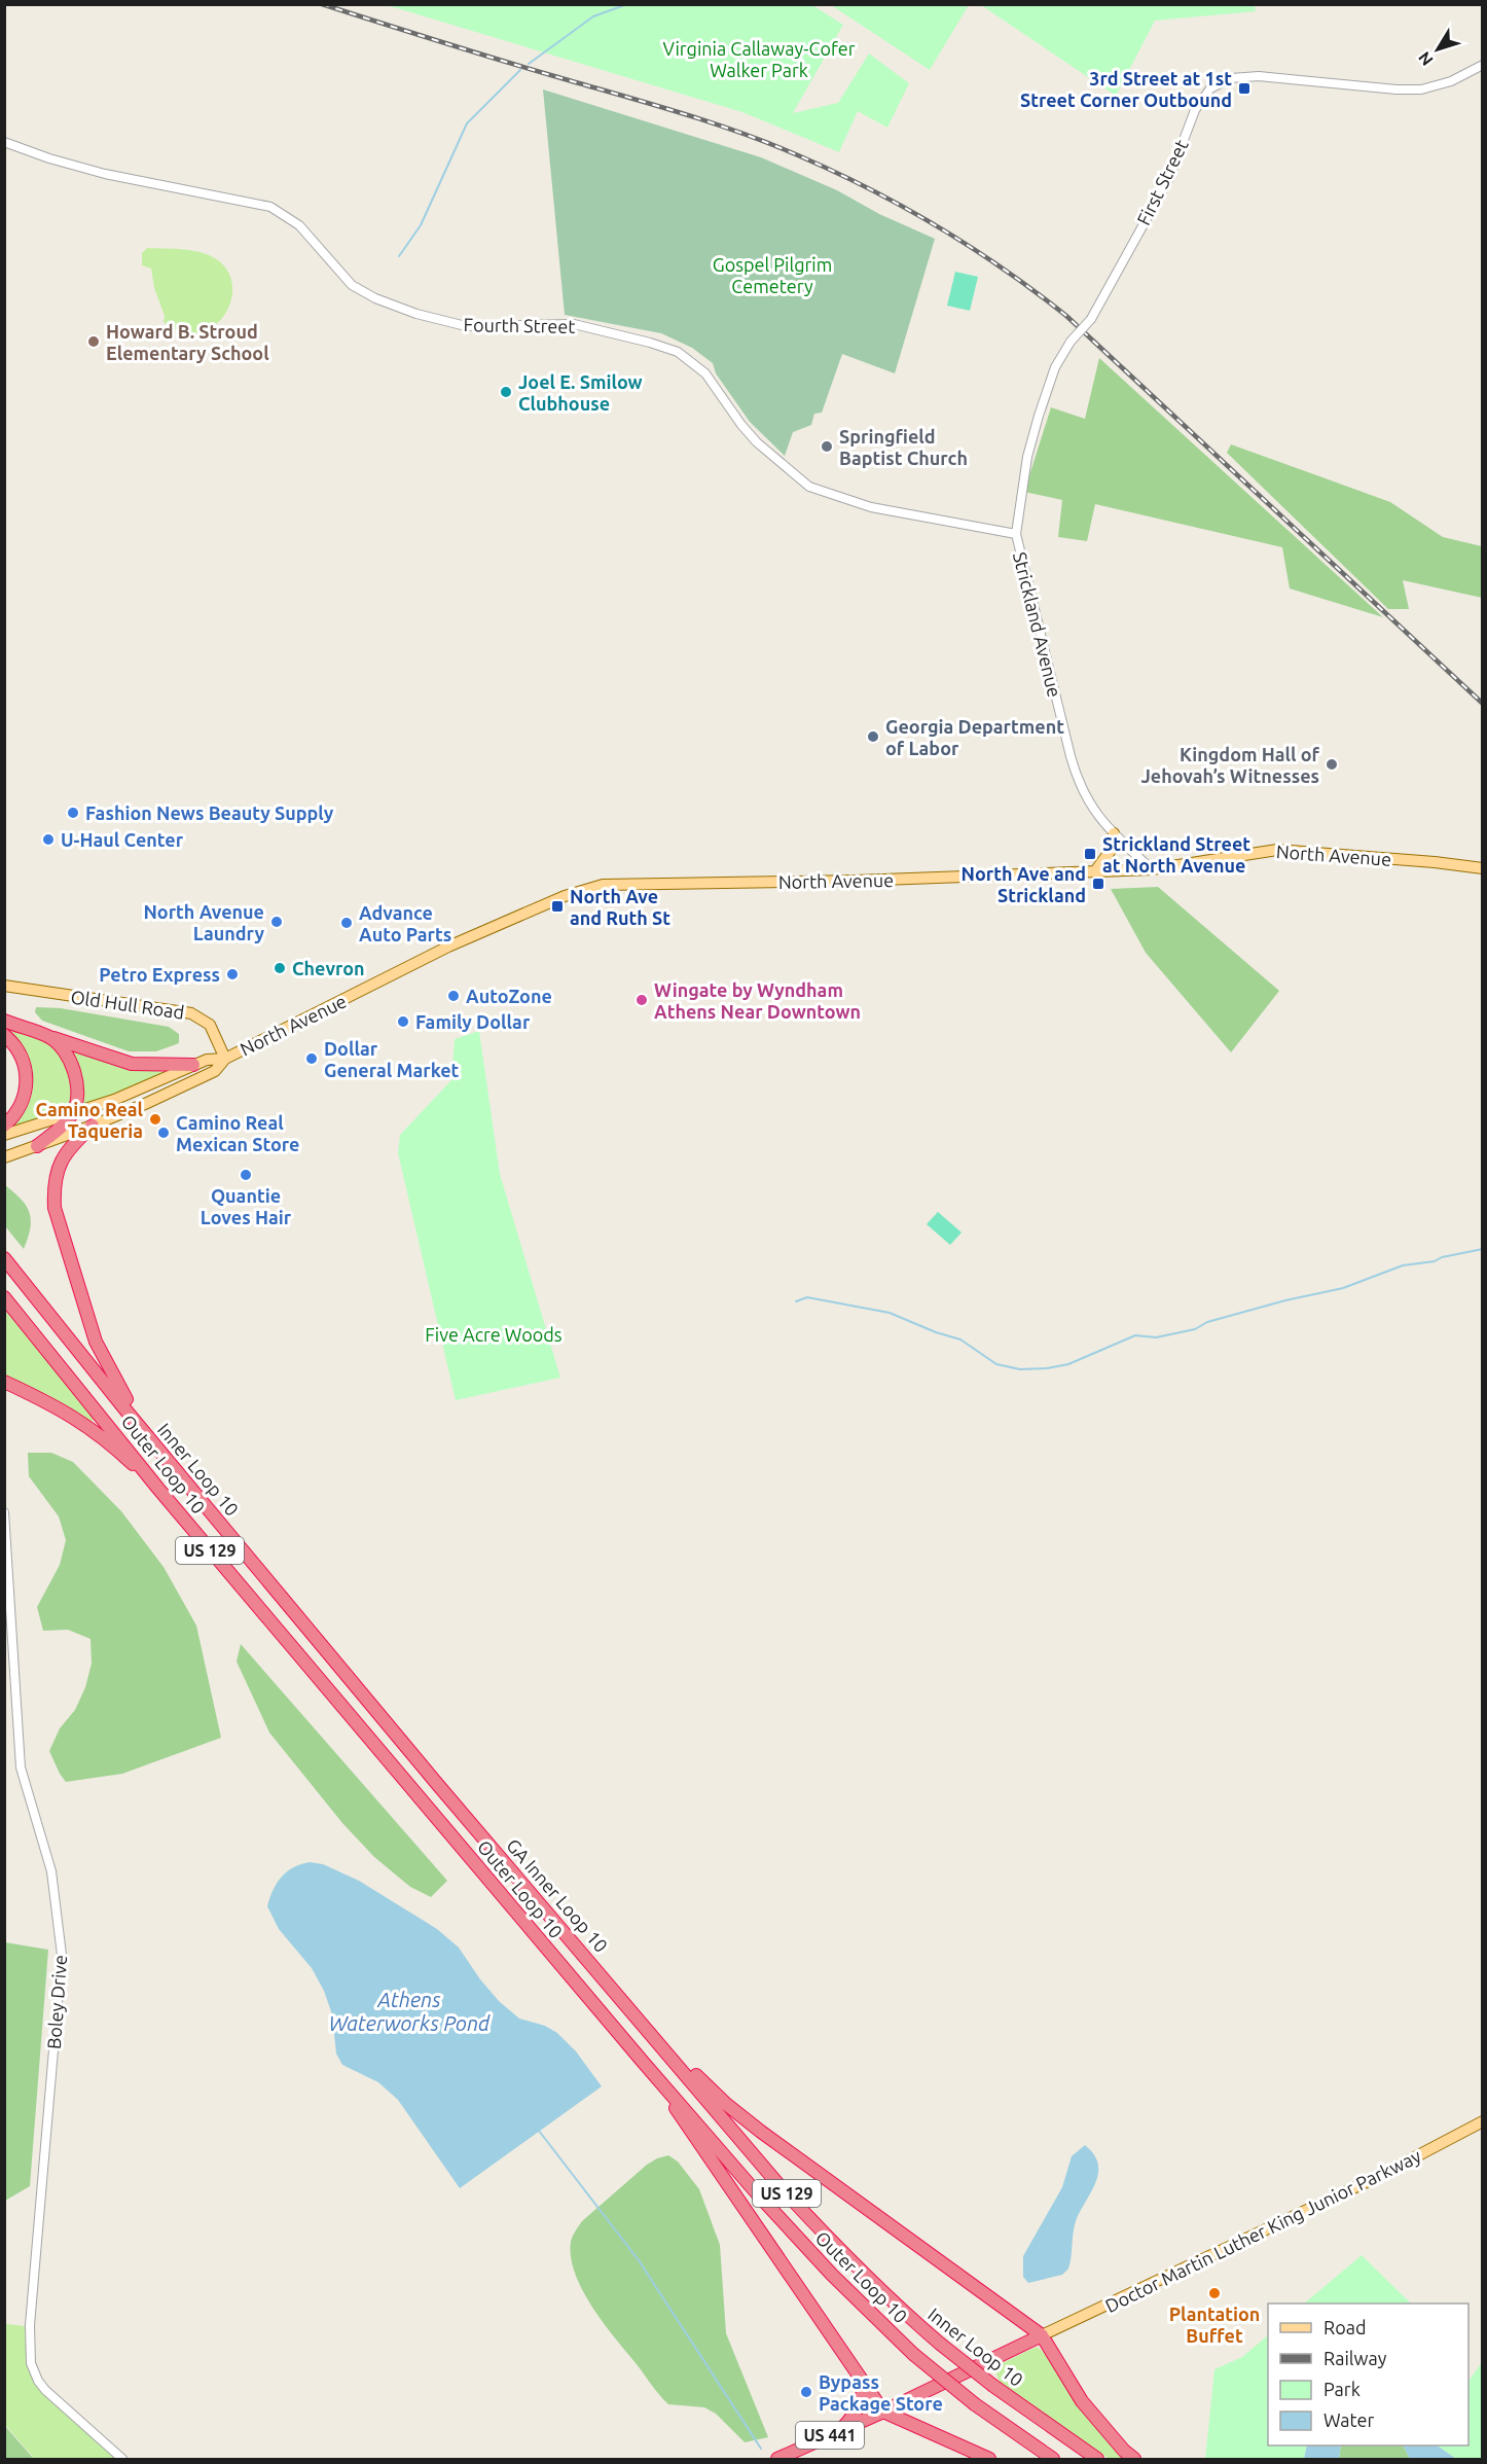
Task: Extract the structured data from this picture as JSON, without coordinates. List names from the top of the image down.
{
  "streets": {
    "highway": [
      "Outer Loop 10",
      "Inner Loop 10",
      "US 129",
      "GA Inner Loop 10",
      "US 441"
    ],
    "main road": ["North Avenue", "Old Hull Road", "Doctor Martin Luther King Junior Parkway"],
    "street": [
      "First Street",
      "Fourth Street",
      "Strickland Avenue",
      "Boley Drive"
    ]
  },
  "crossings": [
    ["First Street", "Fourth Street"],
    ["First Street", "Strickland Avenue"],
    ["Fourth Street", "Strickland Avenue"],
    ["Strickland Avenue", "North Avenue"],
    ["North Avenue", "Old Hull Road"],
    ["Inner Loop 10", "GA Inner Loop 10"],
    ["Doctor Martin Luther King Junior Parkway", "US 441"]
  ],
  "water": ["Athens Waterworks Pond"],
  "parks": ["Virginia Callaway-Cofer Walker Park", "Gospel Pilgrim Cemetery", "Five Acre Woods"],
  "places": {
    "transit": [
      "3rd Street at 1st Street Corner Outbound",
      "Strickland Street at North Avenue",
      "North Ave and Strickland",
      "North Ave and Ruth St"
    ],
    "other": [
      "Howard B. Stroud Elementary School",
      "Joel E. Smilow Clubhouse",
      "Springfield Baptist Church",
      "Georgia Department of Labor",
      "Kingdom Hall of Jehovah’s Witnesses",
      "Fashion News Beauty Supply",
      "U-Haul Center",
      "North Avenue Laundry",
      "Advance Auto Parts",
      "Chevron",
      "Petro Express",
      "AutoZone",
      "Wingate by Wyndham Athens Near Downtown",
      "Family Dollar",
      "Dollar General Market",
      "Camino Real Taqueria",
      "Camino Real Mexican Store",
      "Quantie Loves Hair",
      "Plantation Buffet",
      "Bypass Package Store"
    ]
  },
  "legend": [
    "Road",
    "Railway",
    "Park",
    "Water"
  ],
  "north": "bottom left"
}
